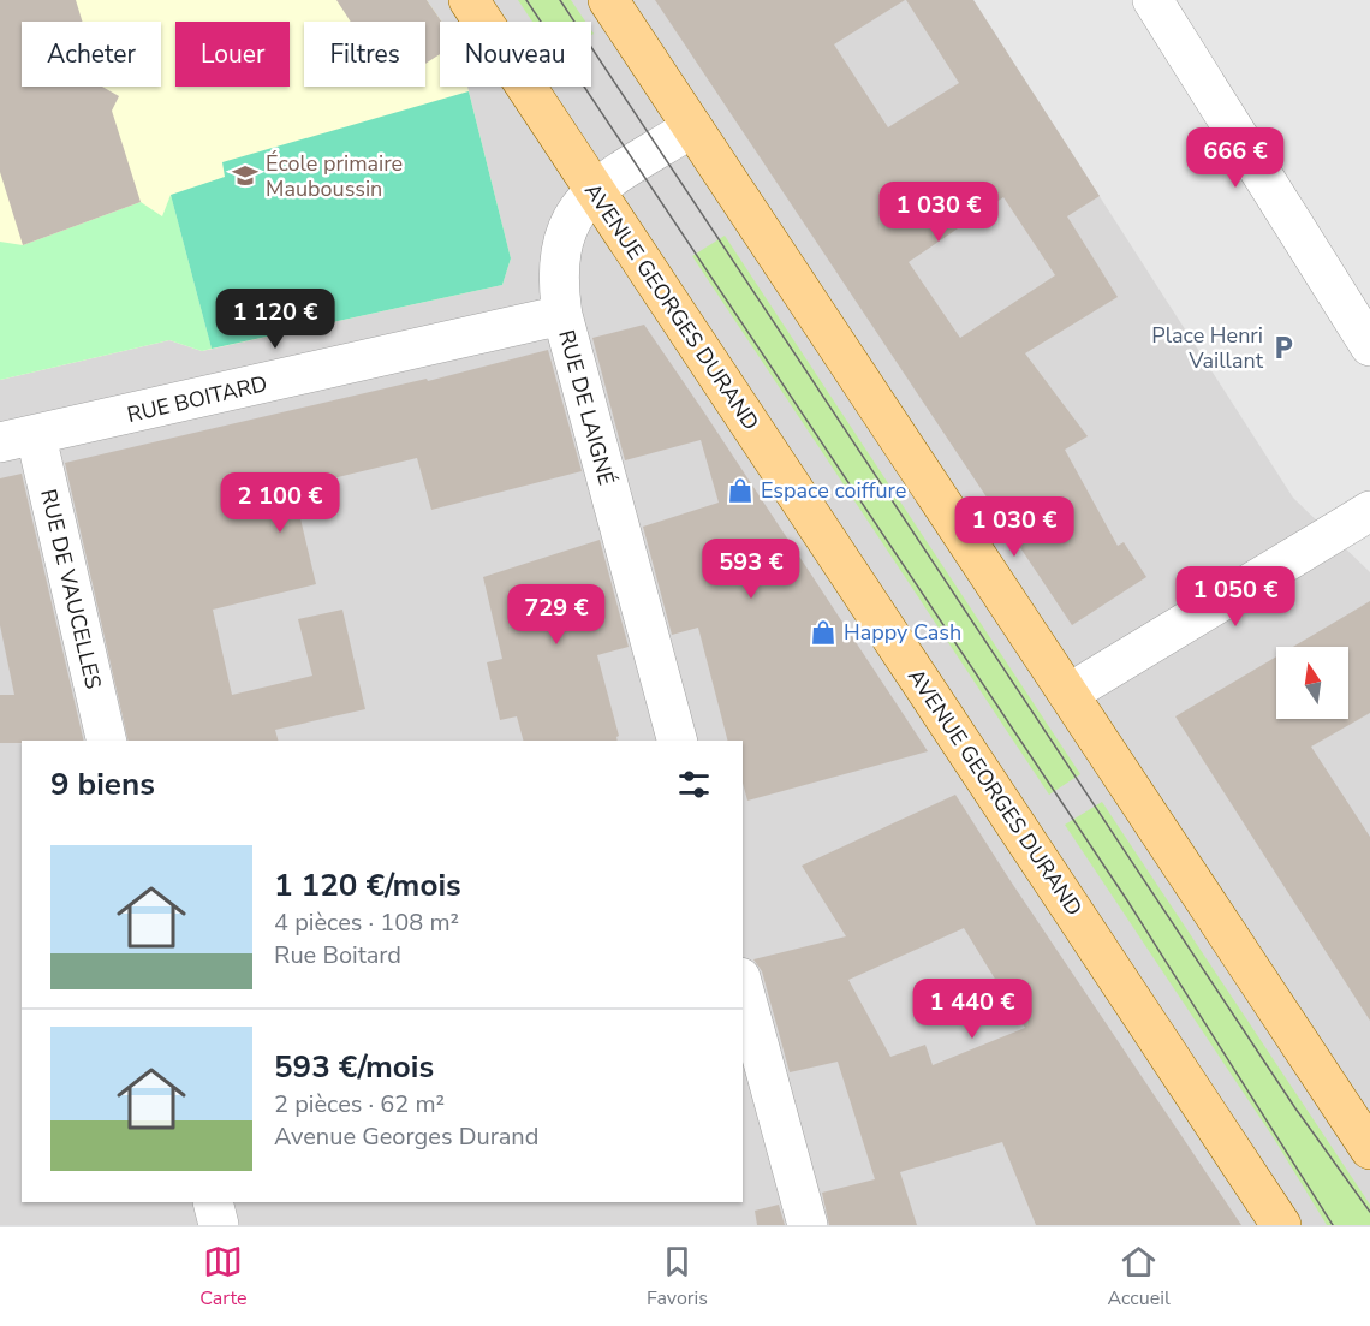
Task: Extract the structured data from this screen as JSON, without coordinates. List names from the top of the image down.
{
  "streets": {
    "main road": ["AVENUE GEORGES DURAND"],
    "street": ["RUE BOITARD", "RUE DE LAIGNÉ", "RUE DE VAUCELLES"]
  },
  "crossings": [
    ["AVENUE GEORGES DURAND", "RUE DE LAIGNÉ"],
    ["RUE BOITARD", "RUE DE LAIGNÉ"],
    ["RUE BOITARD", "RUE DE VAUCELLES"]
  ],
  "places": {
    "school or university": ["École primaire Mauboussin"],
    "parking": ["Place Henri Vaillant"],
    "shop": ["Espace coiffure", "Happy Cash"]
  },
  "north": "top",
  "page": {
    "chip": [
      "Acheter",
      "Louer",
      "Filtres",
      "Nouveau"
    ],
    "price": [
      "666 €",
      "1 030 €",
      "1 120 €",
      "2 100 €",
      "1 030 €",
      "593 €",
      "1 050 €",
      "729 €",
      "1 440 €"
    ],
    "heading": "9 biens",
    "list": [
      {
        "name": "1 120 €/mois",
        "note": "4 pièces · 108 m² · Rue Boitard"
      },
      {
        "name": "593 €/mois",
        "note": "2 pièces · 62 m² · Avenue Georges Durand"
      }
    ],
    "tabs": ["Carte", "Favoris", "Accueil"]
  }
}
